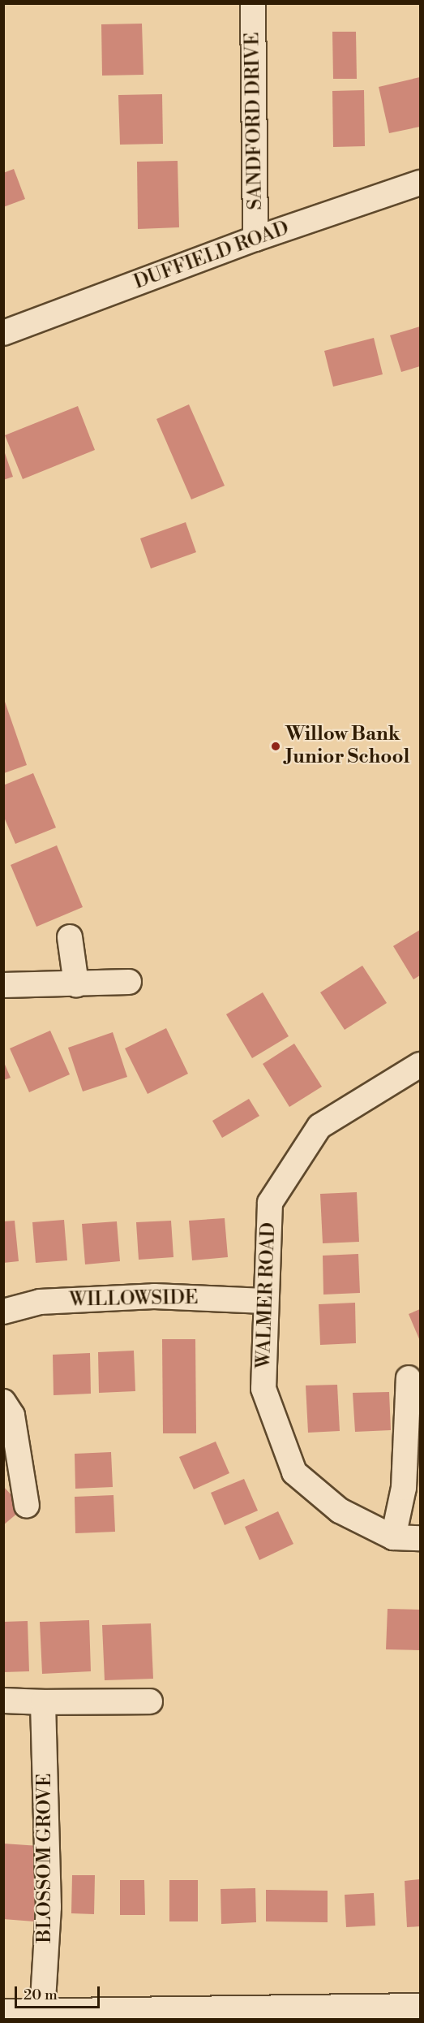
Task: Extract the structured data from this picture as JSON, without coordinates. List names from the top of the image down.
{
  "streets": {
    "street": [
      "SANDFORD DRIVE",
      "DUFFIELD ROAD",
      "WALMER ROAD",
      "WILLOWSIDE",
      "BLOSSOM GROVE"
    ]
  },
  "crossings": [
    ["SANDFORD DRIVE", "DUFFIELD ROAD"],
    ["WALMER ROAD", "WILLOWSIDE"]
  ],
  "places": ["Willow Bank Junior School"],
  "scale_bar": "20 m"
}
